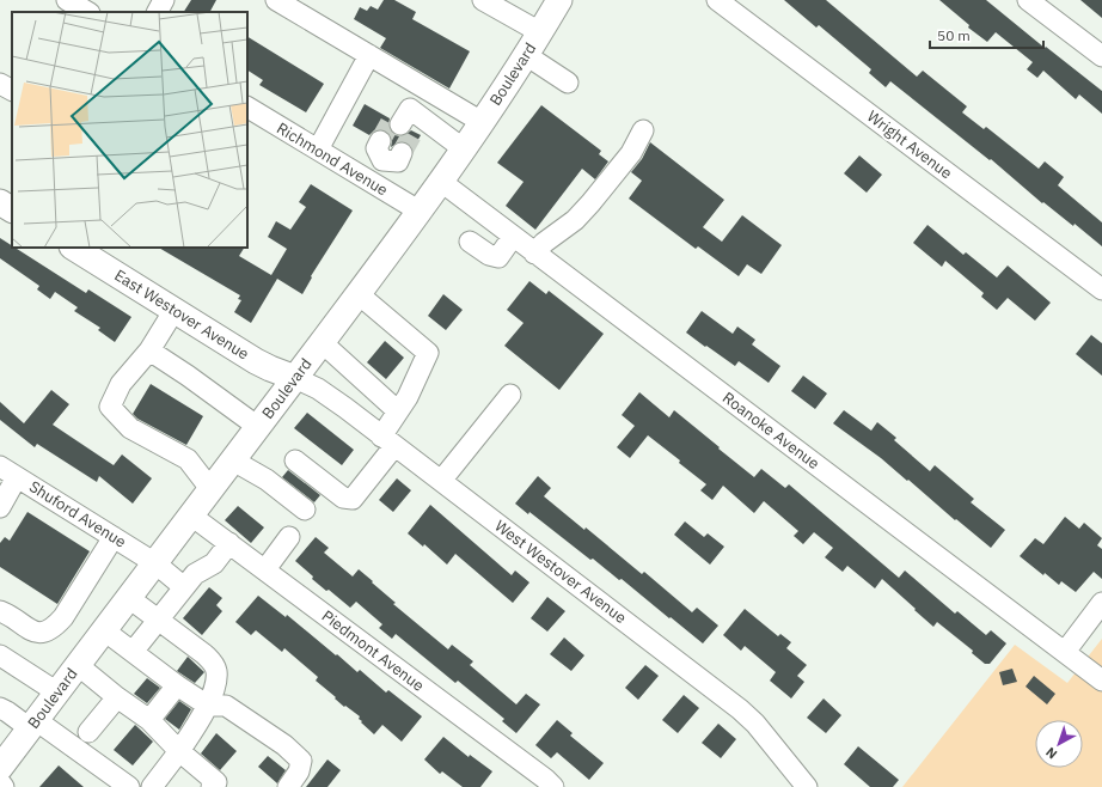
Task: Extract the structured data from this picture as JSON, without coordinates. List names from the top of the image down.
{
  "streets": {
    "main road": ["Boulevard", "East Westover Avenue"],
    "street": [
      "Wright Avenue",
      "Richmond Avenue",
      "Roanoke Avenue",
      "Shuford Avenue",
      "West Westover Avenue",
      "Piedmont Avenue"
    ]
  },
  "crossings": [
    ["Boulevard", "Richmond Avenue"],
    ["Boulevard", "East Westover Avenue"],
    ["Boulevard", "Roanoke Avenue"],
    ["Boulevard", "Shuford Avenue"],
    ["Boulevard", "West Westover Avenue"],
    ["Boulevard", "Piedmont Avenue"],
    ["East Westover Avenue", "West Westover Avenue"]
  ],
  "scale_bar": "50 m",
  "north": "bottom left"
}
